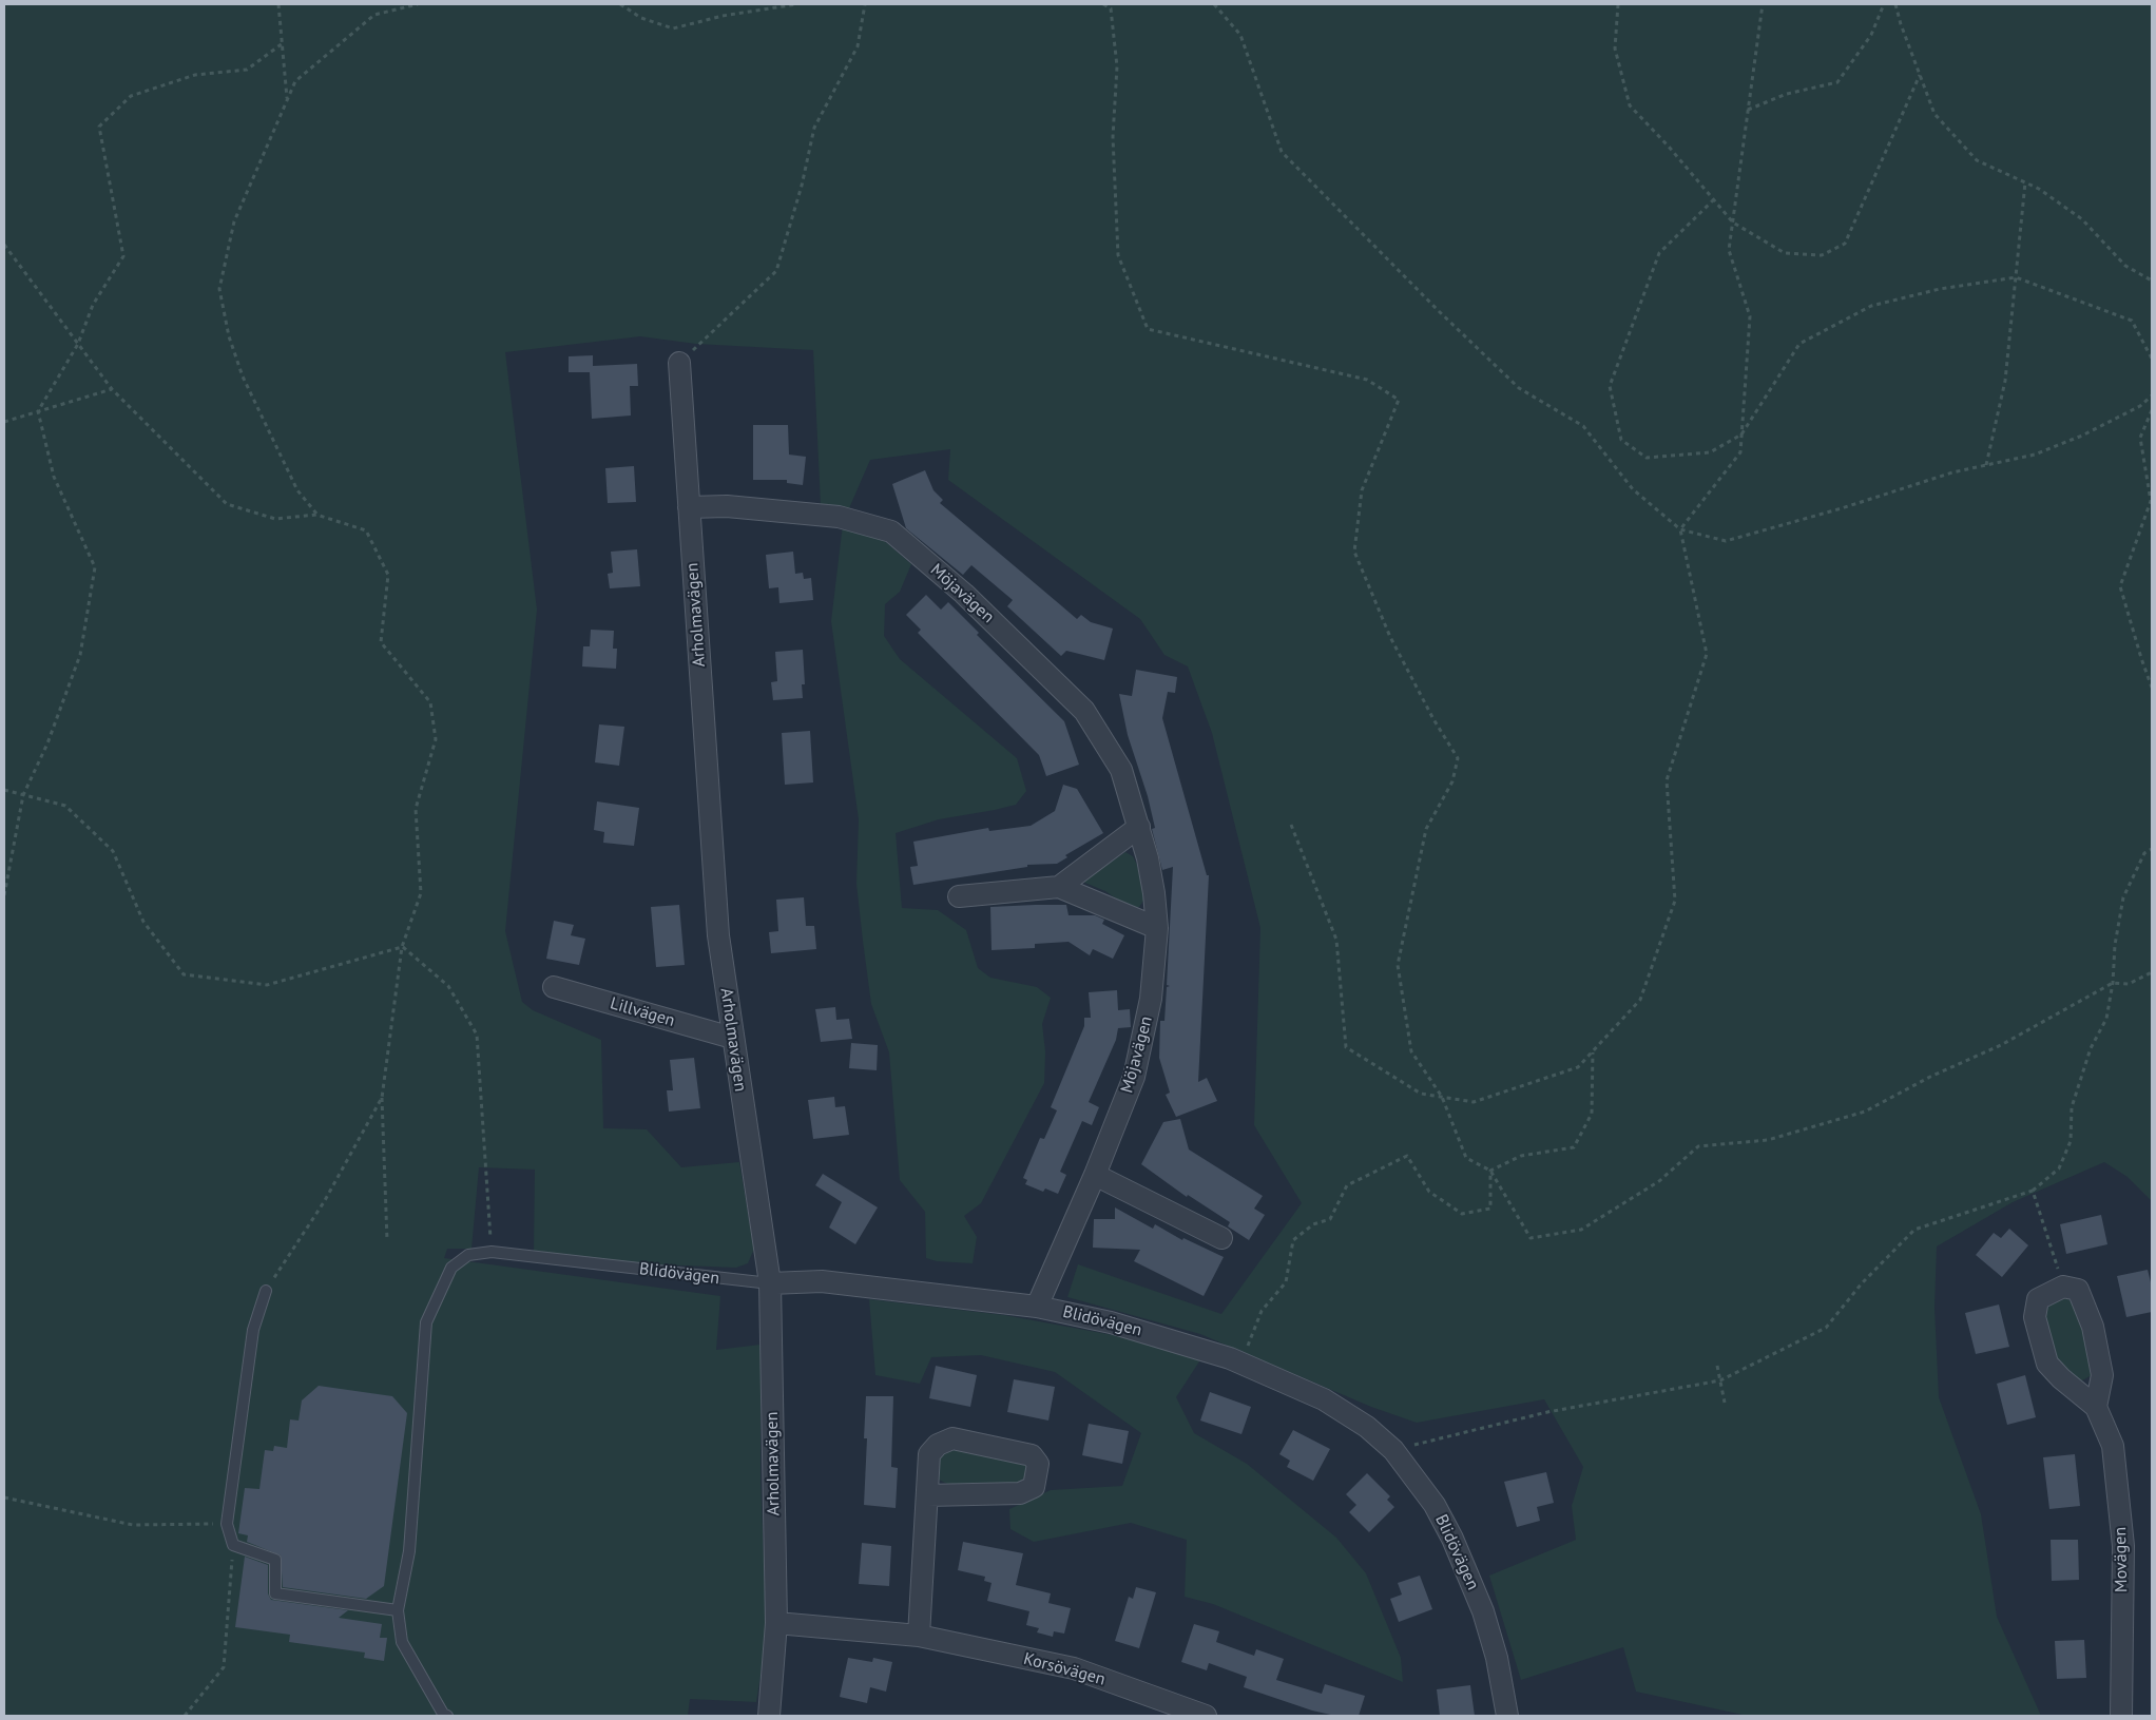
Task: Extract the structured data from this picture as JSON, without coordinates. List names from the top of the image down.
{
  "streets": {
    "street": [
      "Möjavägen",
      "Arholmavägen",
      "Lillvägen",
      "Blidövägen",
      "Movägen",
      "Korsövägen"
    ]
  },
  "crossings": [
    ["Möjavägen", "Arholmavägen"],
    ["Möjavägen", "Blidövägen"],
    ["Arholmavägen", "Lillvägen"],
    ["Arholmavägen", "Blidövägen"],
    ["Arholmavägen", "Korsövägen"]
  ]
}
